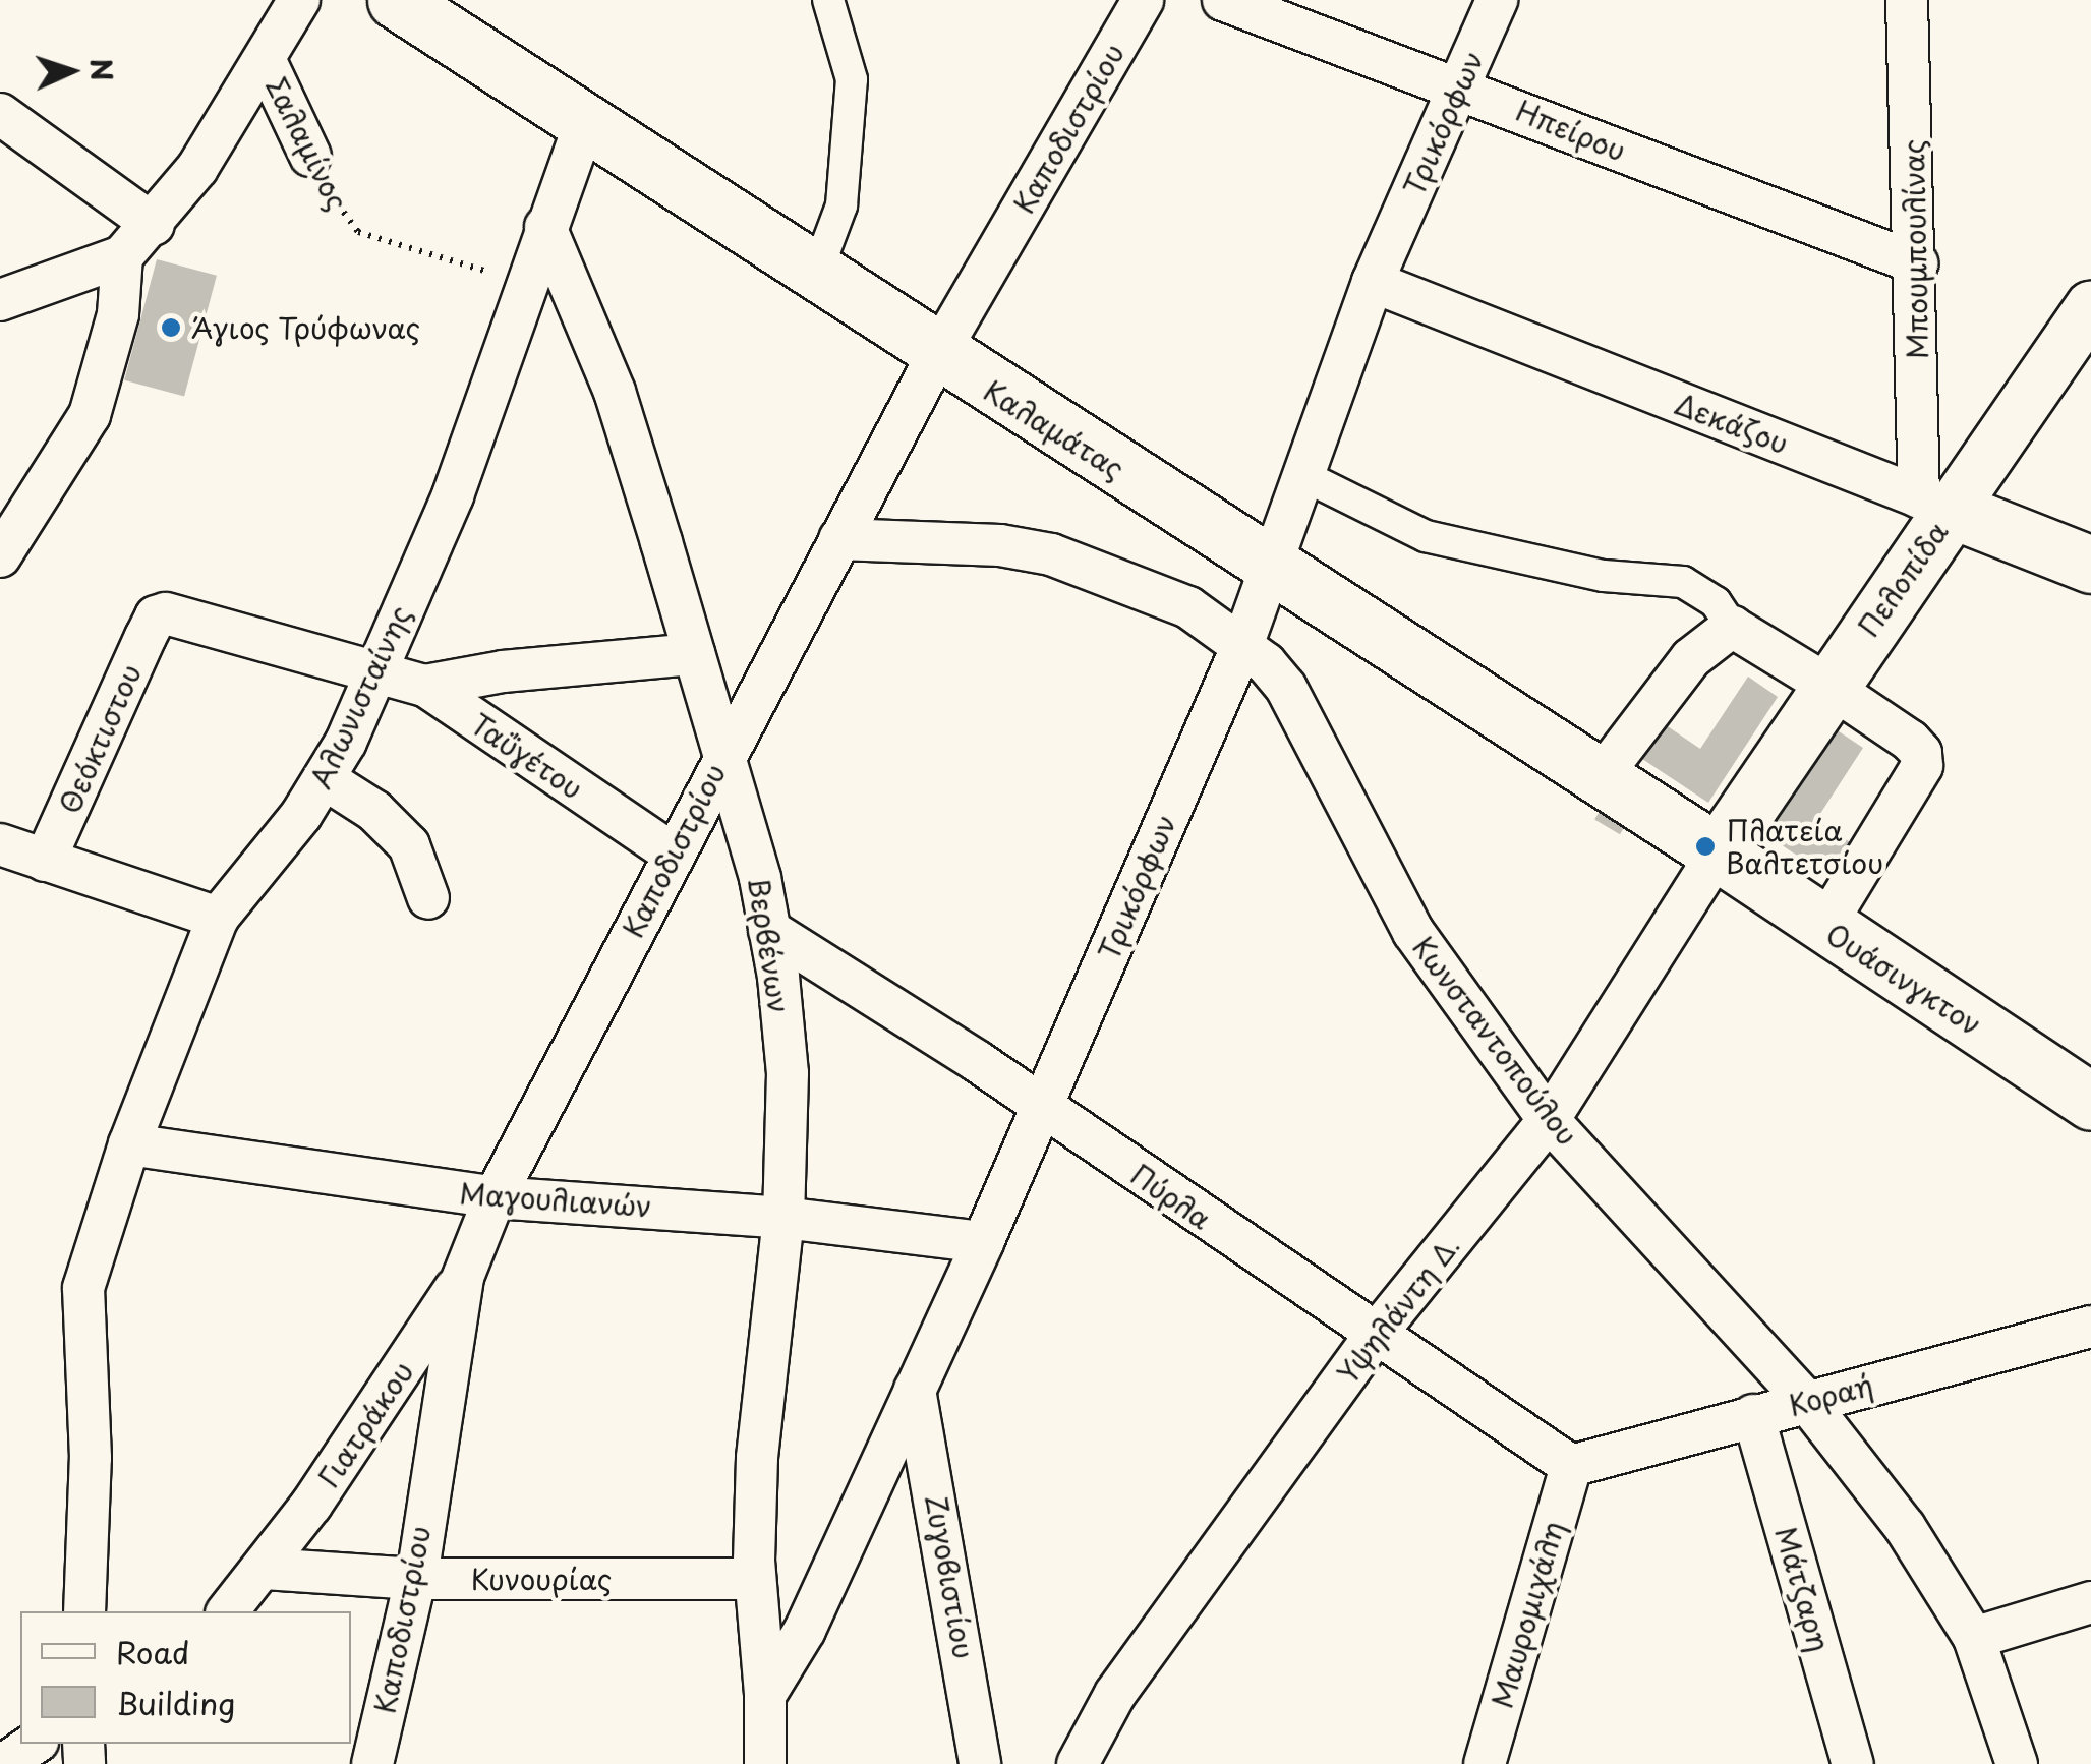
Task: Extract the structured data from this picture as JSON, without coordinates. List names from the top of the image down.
{
  "streets": {
    "main road": [
      "Δεκάζου",
      "Καλαμάτας",
      "Πελοπίδα",
      "Ουάσινγκτον"
    ],
    "street": [
      "Τρικόρφων",
      "Καποδιστρίου",
      "Ηπείρου",
      "Σαλαμίνος",
      "Μπουμπουλίνας",
      "Αλωνισταίνης",
      "Θεόκτιστου",
      "Ταΰγέτου",
      "Βερβένων",
      "Κωνσταντοπούλου",
      "Πύρλα",
      "Μαγουλιανών",
      "Υψηλάντη Δ.",
      "Κοραή",
      "Γιατράκου",
      "Ζυγοβιστίου",
      "Κυνουρίας",
      "Μάτζαρη",
      "Μαυρομιχάλη"
    ]
  },
  "crossings": [
    ["Τρικόρφων", "Ηπείρου"],
    ["Τρικόρφων", "Δεκάζου"],
    ["Τρικόρφων", "Καλαμάτας"],
    ["Τρικόρφων", "Βερβένων"],
    ["Τρικόρφων", "Κωνσταντοπούλου"],
    ["Τρικόρφων", "Πύρλα"],
    ["Τρικόρφων", "Μαγουλιανών"],
    ["Τρικόρφων", "Ζυγοβιστίου"],
    ["Καποδιστρίου", "Καλαμάτας"],
    ["Καποδιστρίου", "Ταΰγέτου"],
    ["Καποδιστρίου", "Βερβένων"],
    ["Καποδιστρίου", "Κωνσταντοπούλου"],
    ["Καποδιστρίου", "Μαγουλιανών"],
    ["Καποδιστρίου", "Γιατράκου"],
    ["Καποδιστρίου", "Κυνουρίας"],
    ["Ηπείρου", "Μπουμπουλίνας"],
    ["Σαλαμίνος", "Αλωνισταίνης"],
    ["Μπουμπουλίνας", "Δεκάζου"],
    ["Μπουμπουλίνας", "Πελοπίδα"],
    ["Δεκάζου", "Πελοπίδα"],
    ["Καλαμάτας", "Πελοπίδα"],
    ["Καλαμάτας", "Αλωνισταίνης"],
    ["Καλαμάτας", "Ουάσινγκτον"],
    ["Καλαμάτας", "Υψηλάντη Δ."],
    ["Πελοπίδα", "Ουάσινγκτον"],
    ["Πελοπίδα", "Υψηλάντη Δ."],
    ["Αλωνισταίνης", "Ταΰγέτου"],
    ["Αλωνισταίνης", "Βερβένων"],
    ["Αλωνισταίνης", "Μαγουλιανών"],
    ["Θεόκτιστου", "Ταΰγέτου"],
    ["Βερβένων", "Πύρλα"],
    ["Βερβένων", "Μαγουλιανών"],
    ["Βερβένων", "Κυνουρίας"],
    ["Ουάσινγκτον", "Υψηλάντη Δ."],
    ["Κωνσταντοπούλου", "Υψηλάντη Δ."],
    ["Κωνσταντοπούλου", "Κοραή"],
    ["Πύρλα", "Υψηλάντη Δ."],
    ["Πύρλα", "Κοραή"],
    ["Πύρλα", "Μαυρομιχάλη"],
    ["Κοραή", "Μάτζαρη"],
    ["Κοραή", "Μαυρομιχάλη"],
    ["Γιατράκου", "Κυνουρίας"]
  ],
  "places": ["Άγιος Τρύφωνας", "Πλατεία Βαλτετσίου"],
  "legend": ["Road", "Building"],
  "north": "right"
}
